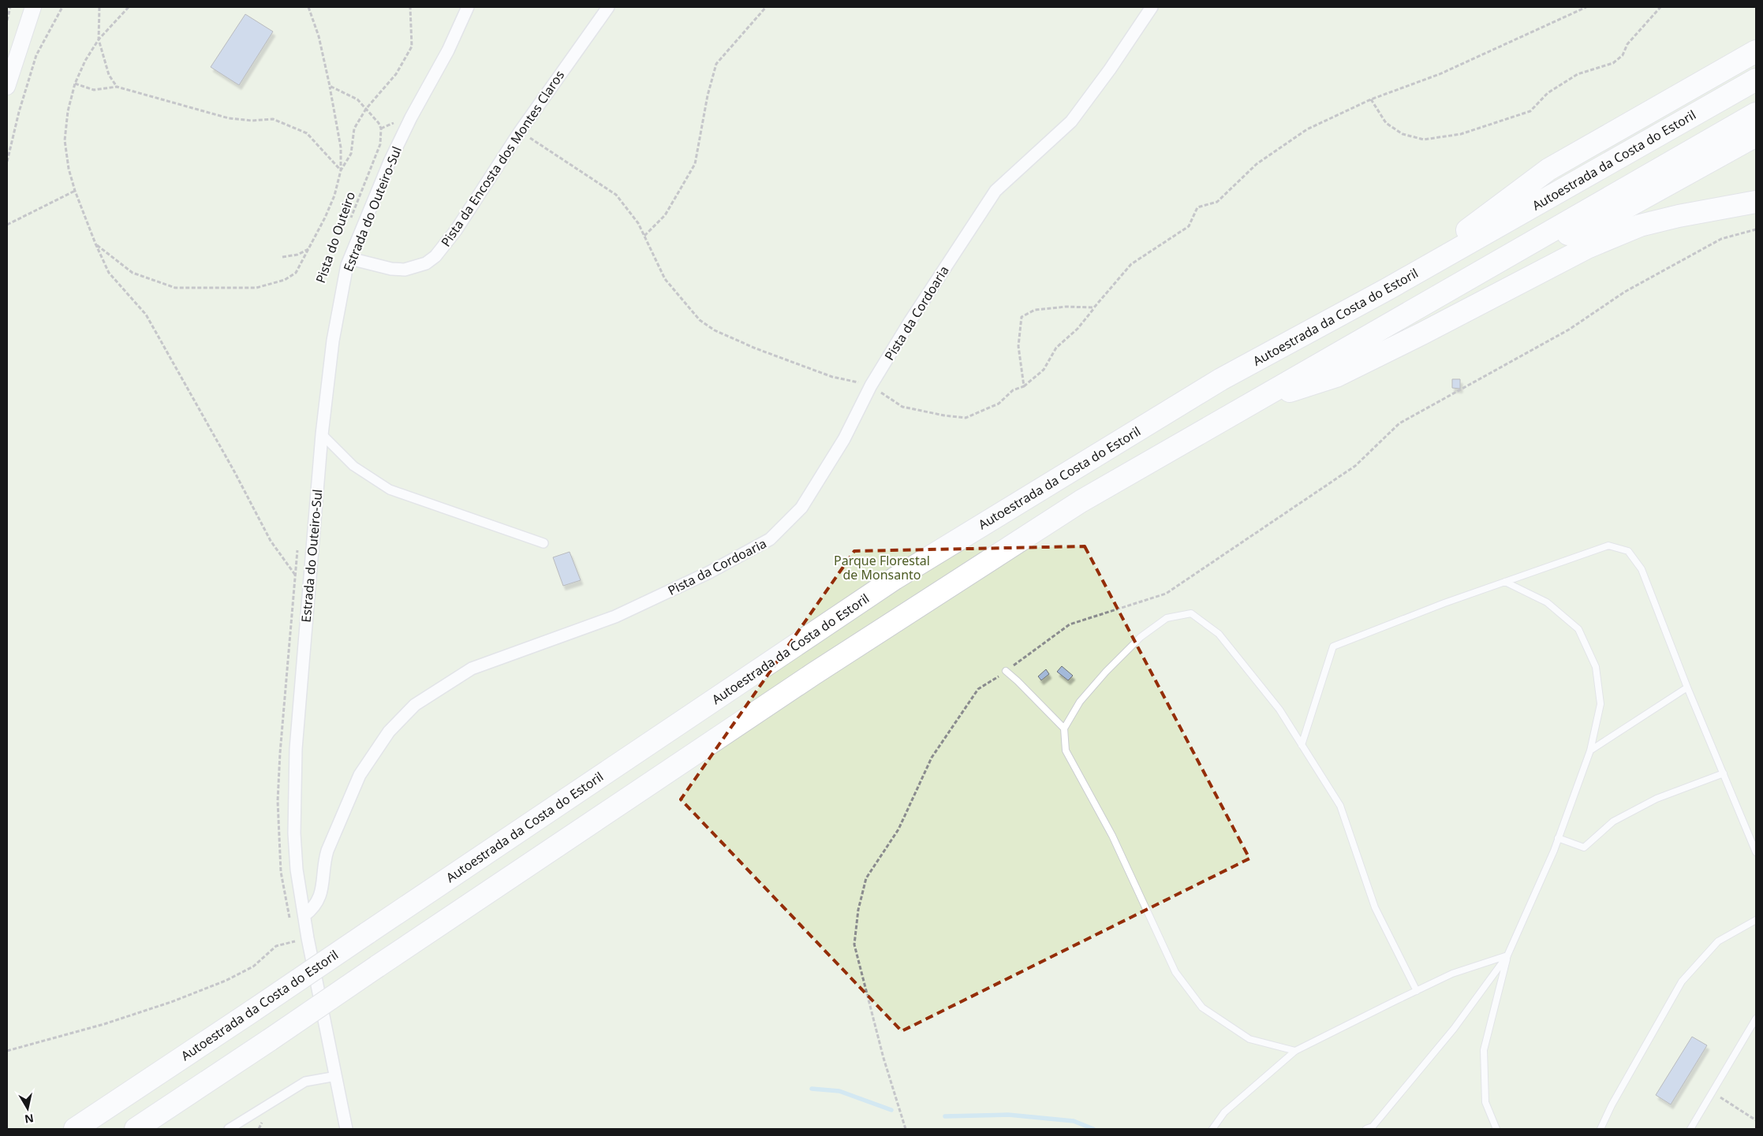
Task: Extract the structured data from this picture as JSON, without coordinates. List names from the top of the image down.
{
  "streets": {
    "highway": ["Autoestrada da Costa do Estoril"],
    "street": ["Pista da Encosta dos Montes Claros", "Estrada do Outeiro-Sul", "Pista da Cordoaria"],
    "path": ["Pista do Outeiro"]
  },
  "crossings": [
    ["Pista da Encosta dos Montes Claros", "Estrada do Outeiro-Sul"],
    ["Estrada do Outeiro-Sul", "Pista da Cordoaria"]
  ],
  "parks": ["Parque Florestal de Monsanto"],
  "north": "bottom"
}
